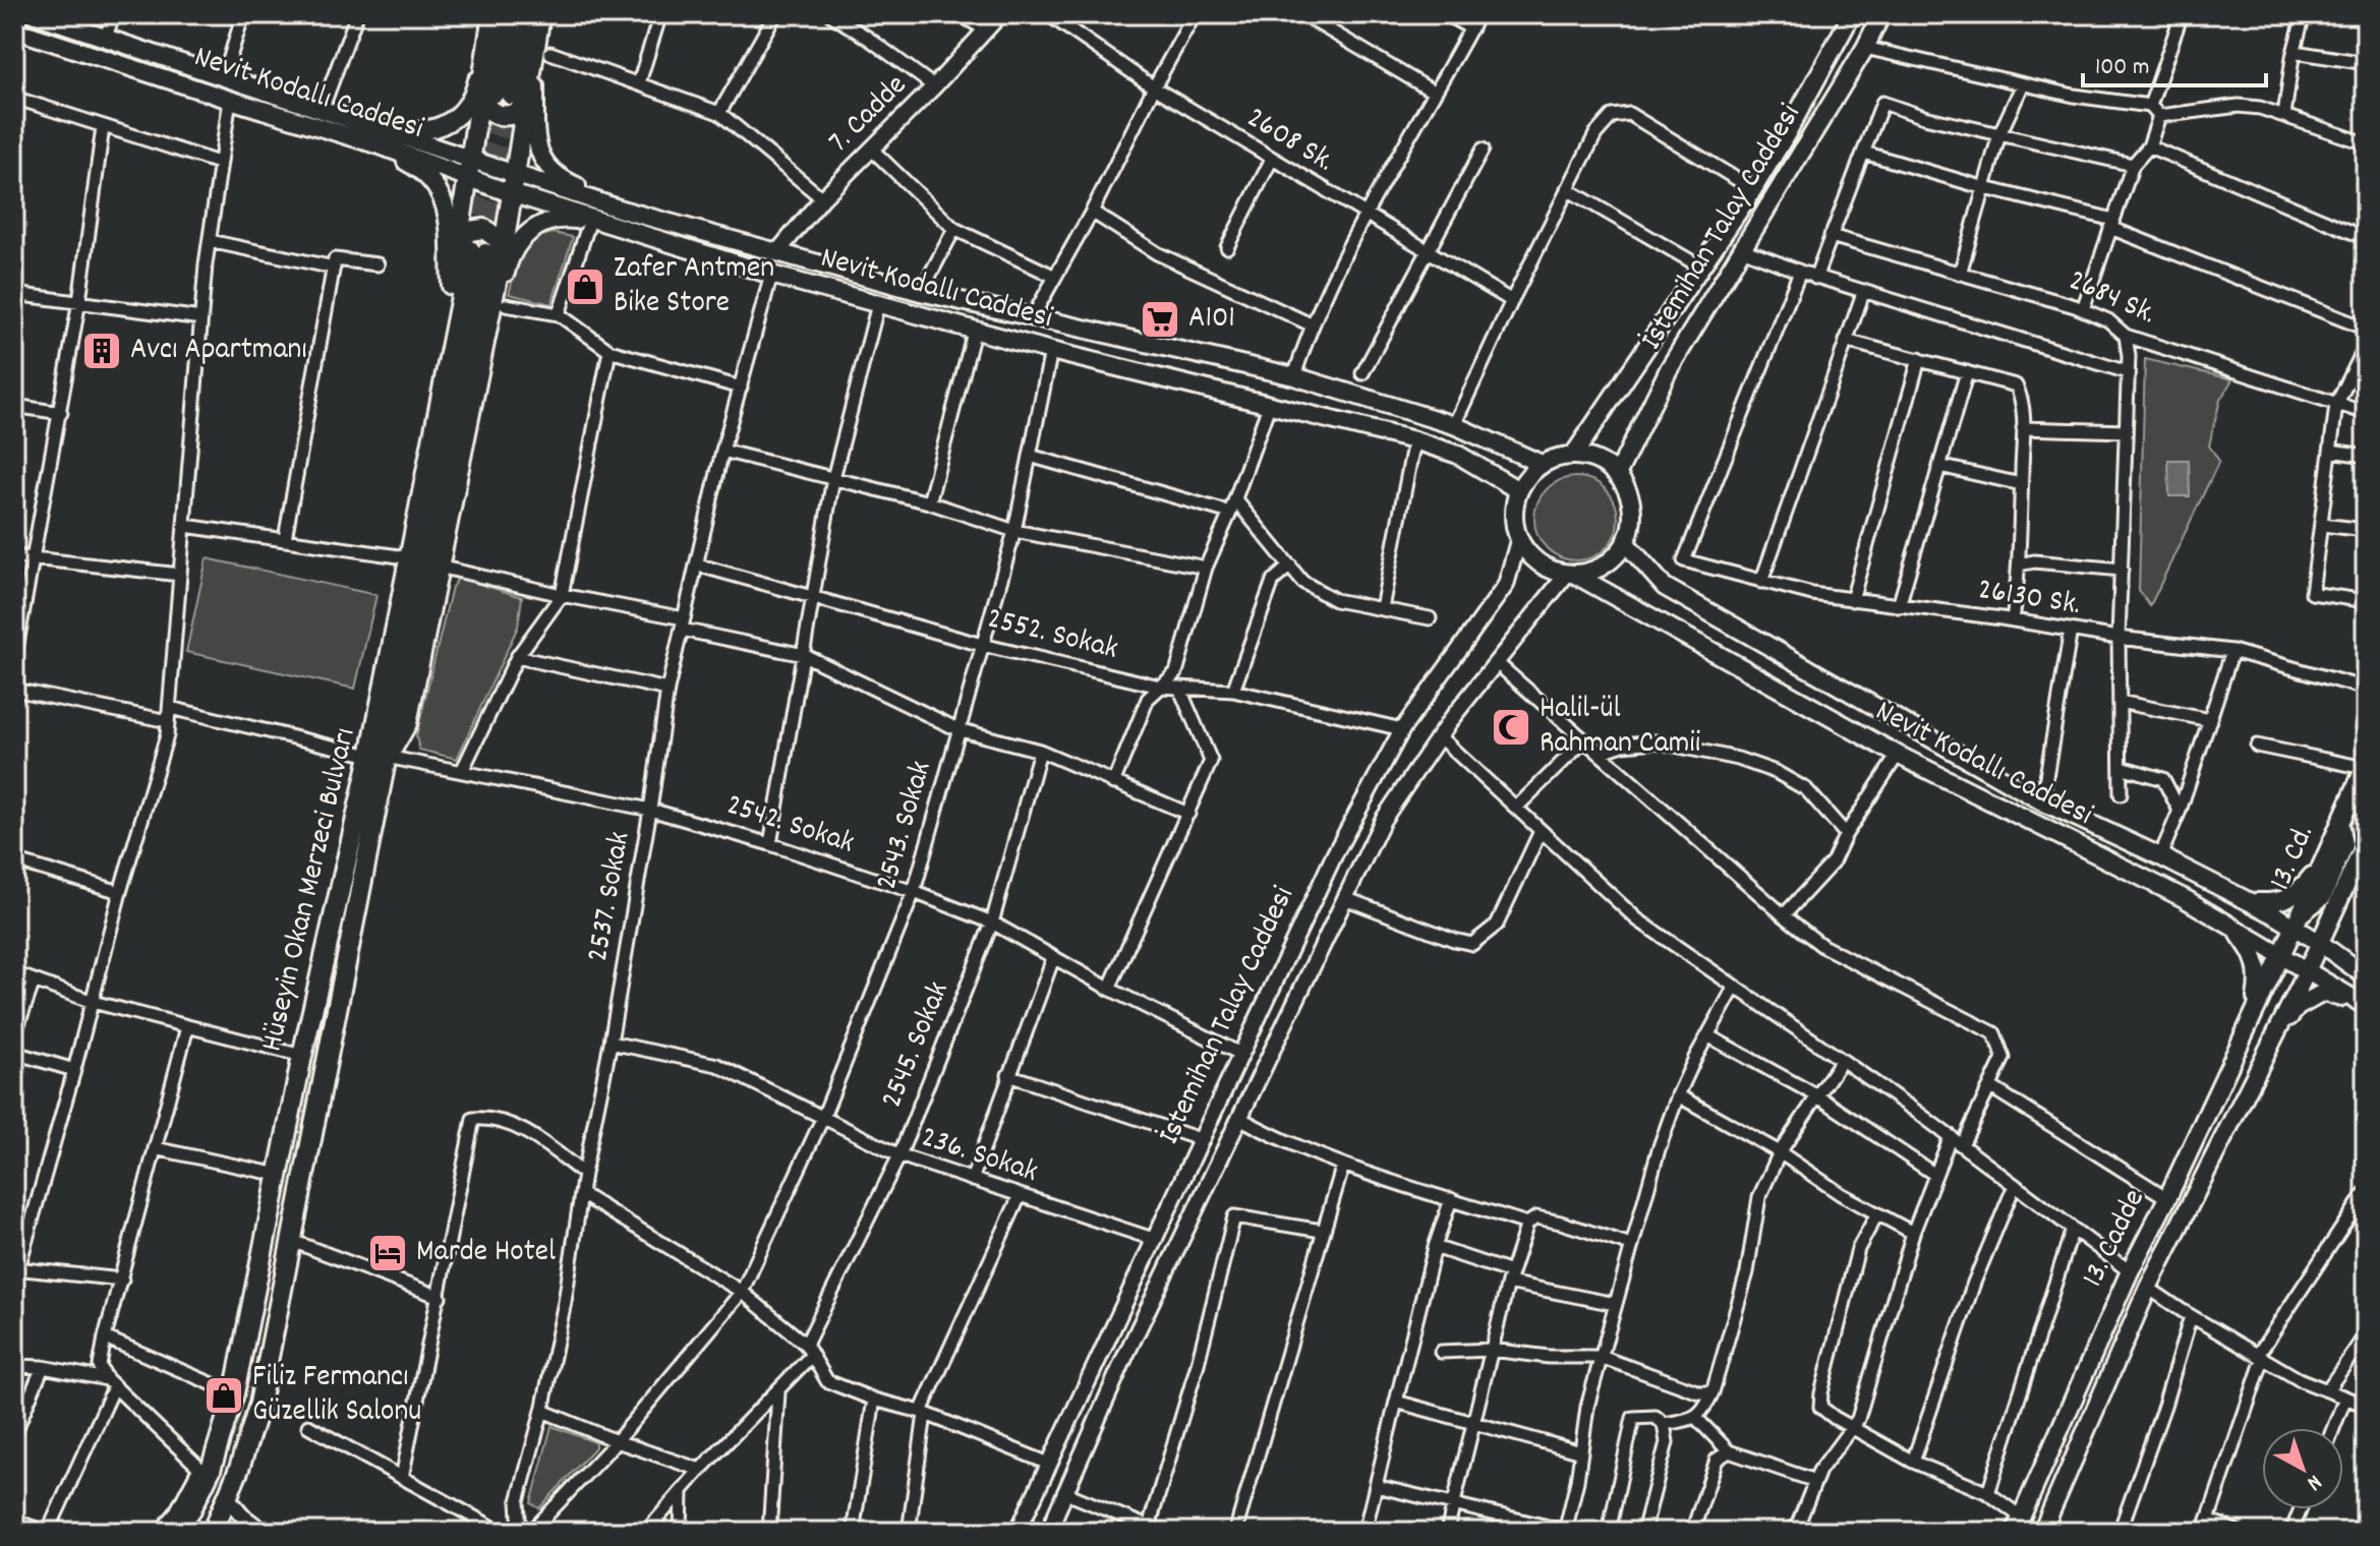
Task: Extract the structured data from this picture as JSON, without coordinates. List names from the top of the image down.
{
  "streets": {
    "main road": [
      "Nevit Kodallı Caddesi",
      "İstemihan Talay Caddesi",
      "13. Cd.",
      "Hüseyin Okan Merzeci Bulvarı",
      "13. Cadde"
    ],
    "street": [
      "7. Cadde",
      "2608 Sk.",
      "2684 Sk.",
      "26130 Sk.",
      "2552. Sokak",
      "2542. Sokak",
      "2543. Sokak",
      "2537. Sokak",
      "2545. Sokak",
      "236. Sokak"
    ]
  },
  "crossings": [
    ["Nevit Kodallı Caddesi", "7. Cadde"],
    ["Nevit Kodallı Caddesi", "İstemihan Talay Caddesi"],
    ["Nevit Kodallı Caddesi", "2543. Sokak"],
    ["Nevit Kodallı Caddesi", "13. Cd."],
    ["Nevit Kodallı Caddesi", "2537. Sokak"],
    ["İstemihan Talay Caddesi", "2552. Sokak"],
    ["İstemihan Talay Caddesi", "2542. Sokak"],
    ["İstemihan Talay Caddesi", "236. Sokak"],
    ["2552. Sokak", "2543. Sokak"],
    ["2552. Sokak", "2537. Sokak"],
    ["2542. Sokak", "2543. Sokak"],
    ["2542. Sokak", "Hüseyin Okan Merzeci Bulvarı"],
    ["2542. Sokak", "2537. Sokak"],
    ["2542. Sokak", "2545. Sokak"],
    ["2543. Sokak", "236. Sokak"],
    ["13. Cd.", "13. Cadde"],
    ["2537. Sokak", "236. Sokak"],
    ["2545. Sokak", "236. Sokak"]
  ],
  "places": {
    "shop": ["Zafer Antmen Bike Store", "Filiz Fermancı Güzellik Salonu"],
    "supermarket": ["A101"],
    "building": ["Avcı Apartmanı"],
    "mosque": ["Halil-ül Rahman Camii"],
    "hotel": ["Marde Hotel"]
  },
  "scale_bar": "100 m",
  "north": "bottom right"
}
